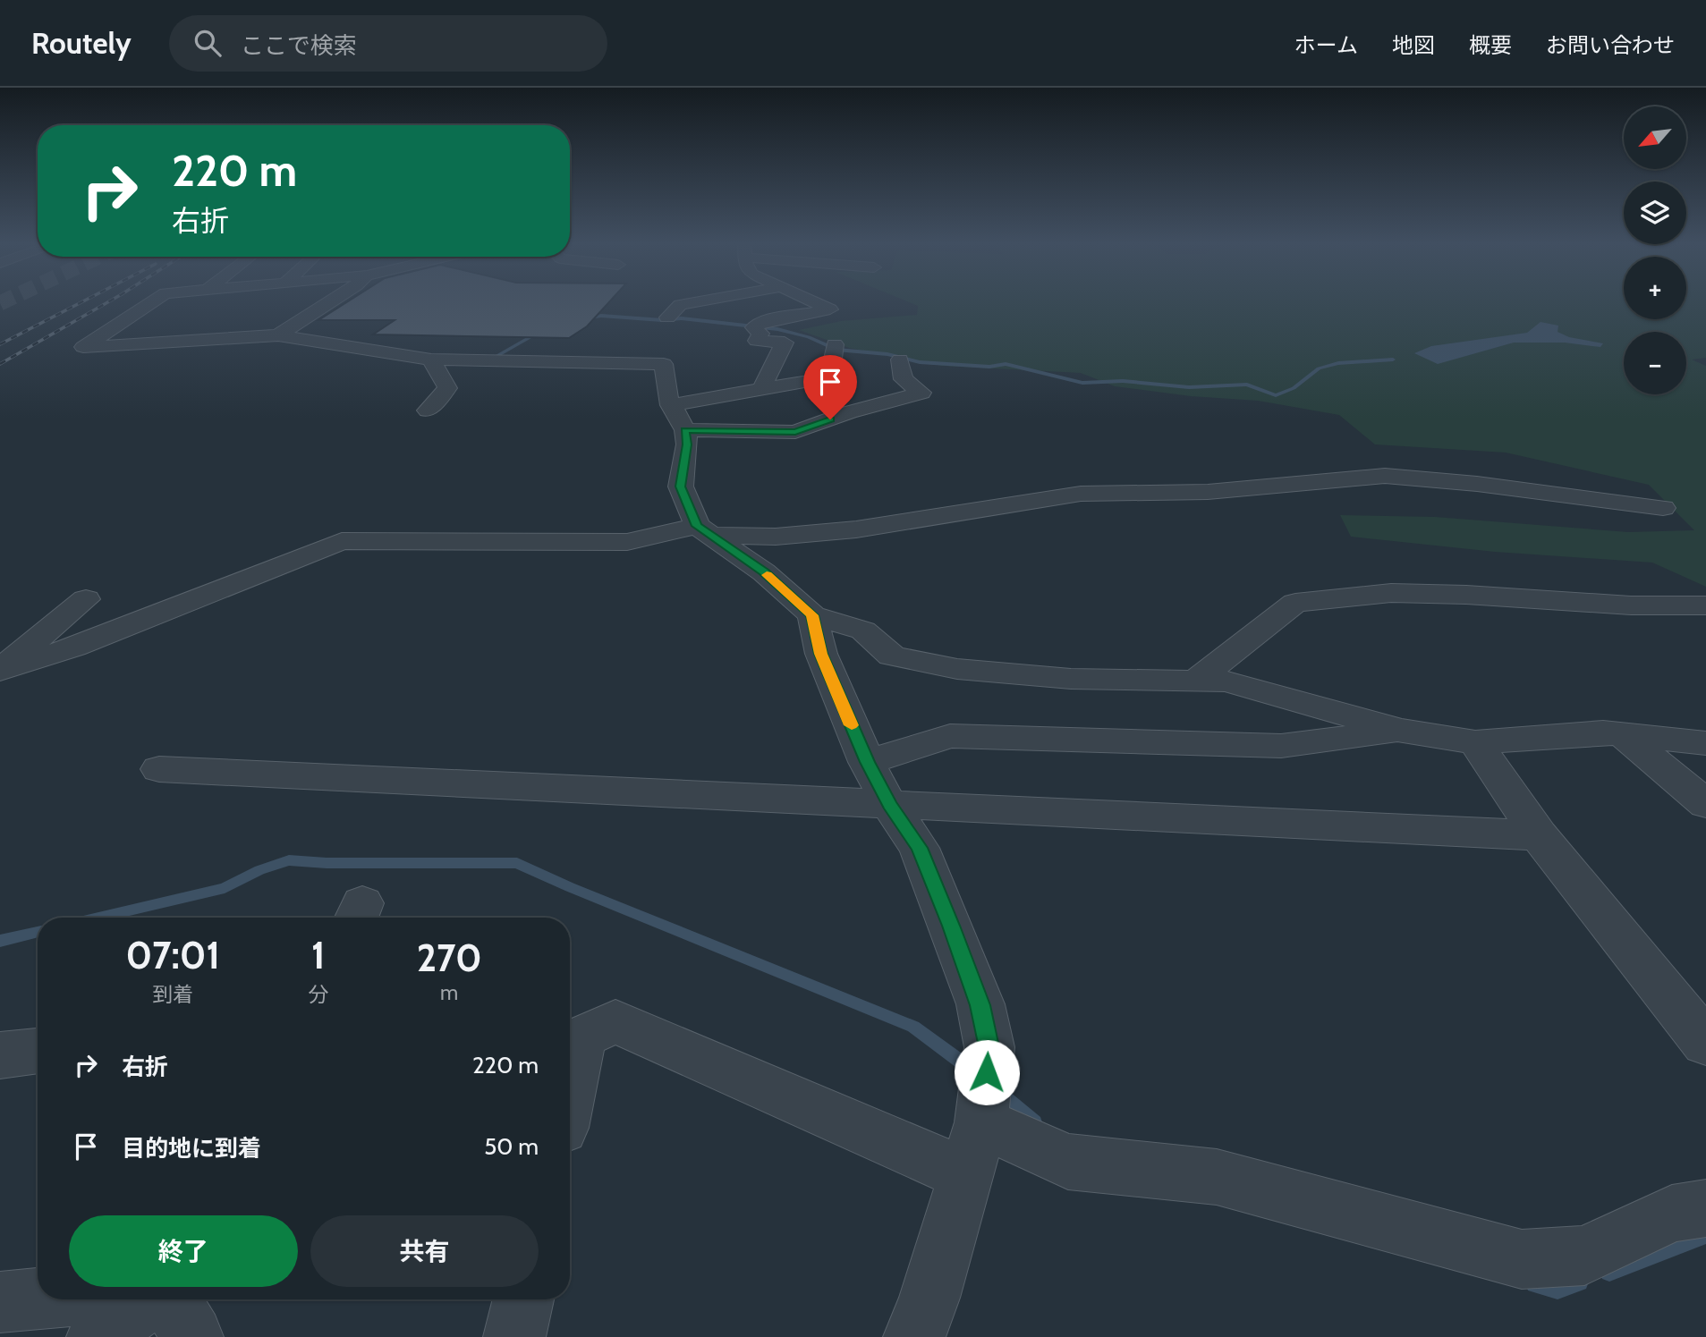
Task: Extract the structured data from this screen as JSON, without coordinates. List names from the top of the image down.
{
  "north": "bottom left",
  "page": {
    "header": "Routely",
    "search": "ここで検索",
    "nav": [
      "ホーム",
      "地図",
      "概要",
      "お問い合わせ"
    ],
    "map_buttons": ["+", "−"],
    "turn": ["220 m", "右折"],
    "eta": [
      "07:01",
      "到着",
      "1",
      "分",
      "270",
      "m"
    ],
    "list": [
      {
        "name": "右折",
        "value": "220 m"
      },
      {
        "name": "目的地に到着",
        "value": "50 m"
      }
    ],
    "buttons": ["終了", "共有"]
  }
}
